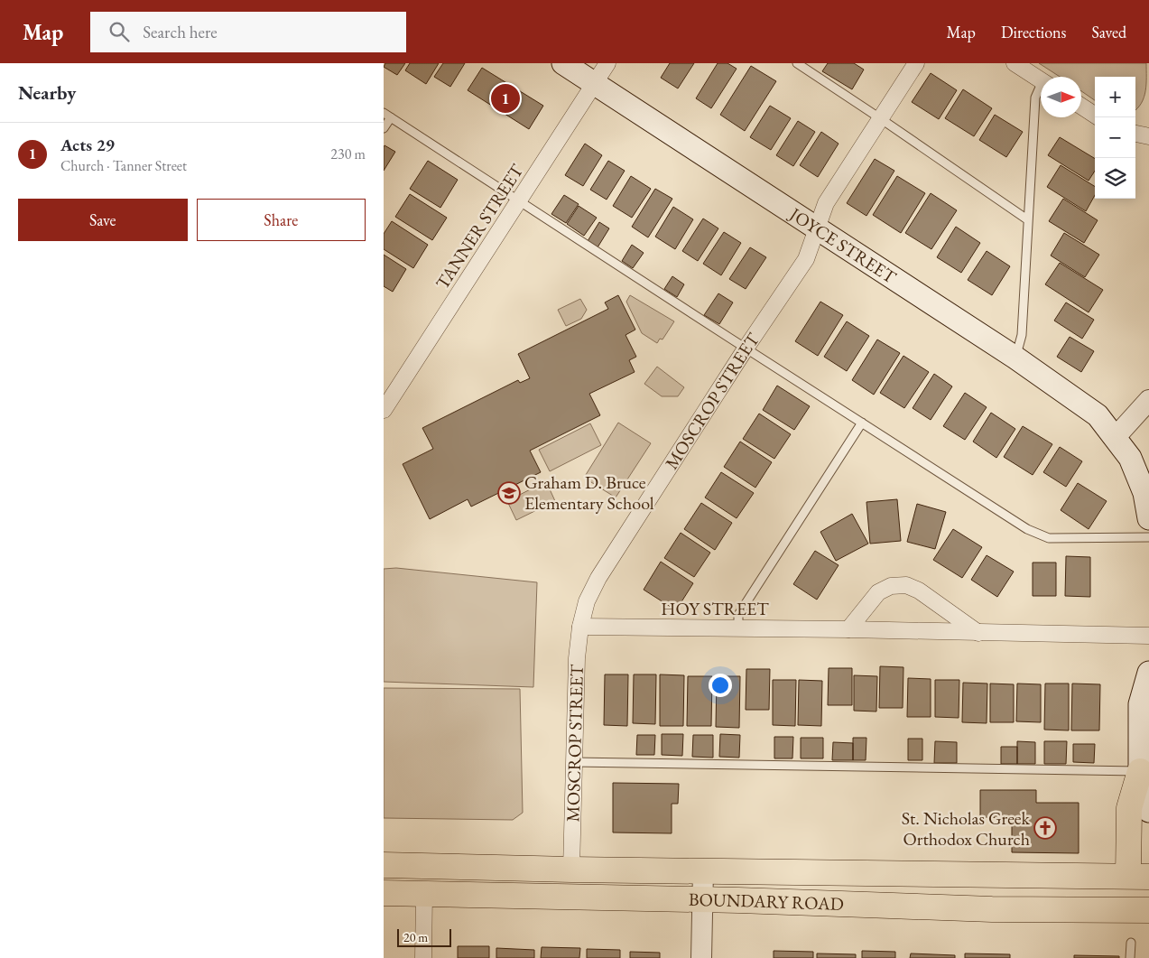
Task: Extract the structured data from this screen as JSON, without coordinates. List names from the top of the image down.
{
  "streets": {
    "main road": ["JOYCE STREET", "BOUNDARY ROAD"],
    "street": ["TANNER STREET", "MOSCROP STREET", "HOY STREET"]
  },
  "crossings": [
    ["TANNER STREET", "JOYCE STREET"],
    ["JOYCE STREET", "MOSCROP STREET"],
    ["MOSCROP STREET", "HOY STREET"],
    ["MOSCROP STREET", "BOUNDARY ROAD"]
  ],
  "places": {
    "school or university": ["Graham D. Bruce Elementary School"],
    "church": ["St. Nicholas Greek Orthodox Church"]
  },
  "scale_bar": "20 m",
  "north": "right",
  "page": {
    "header": "Map",
    "search": "Search here",
    "nav": ["Map", "Directions", "Saved"],
    "heading": "Nearby",
    "map_buttons": ["+", "−"],
    "pins": "1",
    "list": [
      {
        "mark": "1",
        "name": "Acts 29",
        "note": "Church · Tanner Street",
        "value": "230 m"
      }
    ],
    "buttons": ["Save", "Share"],
    "scale": "20 m"
  }
}
